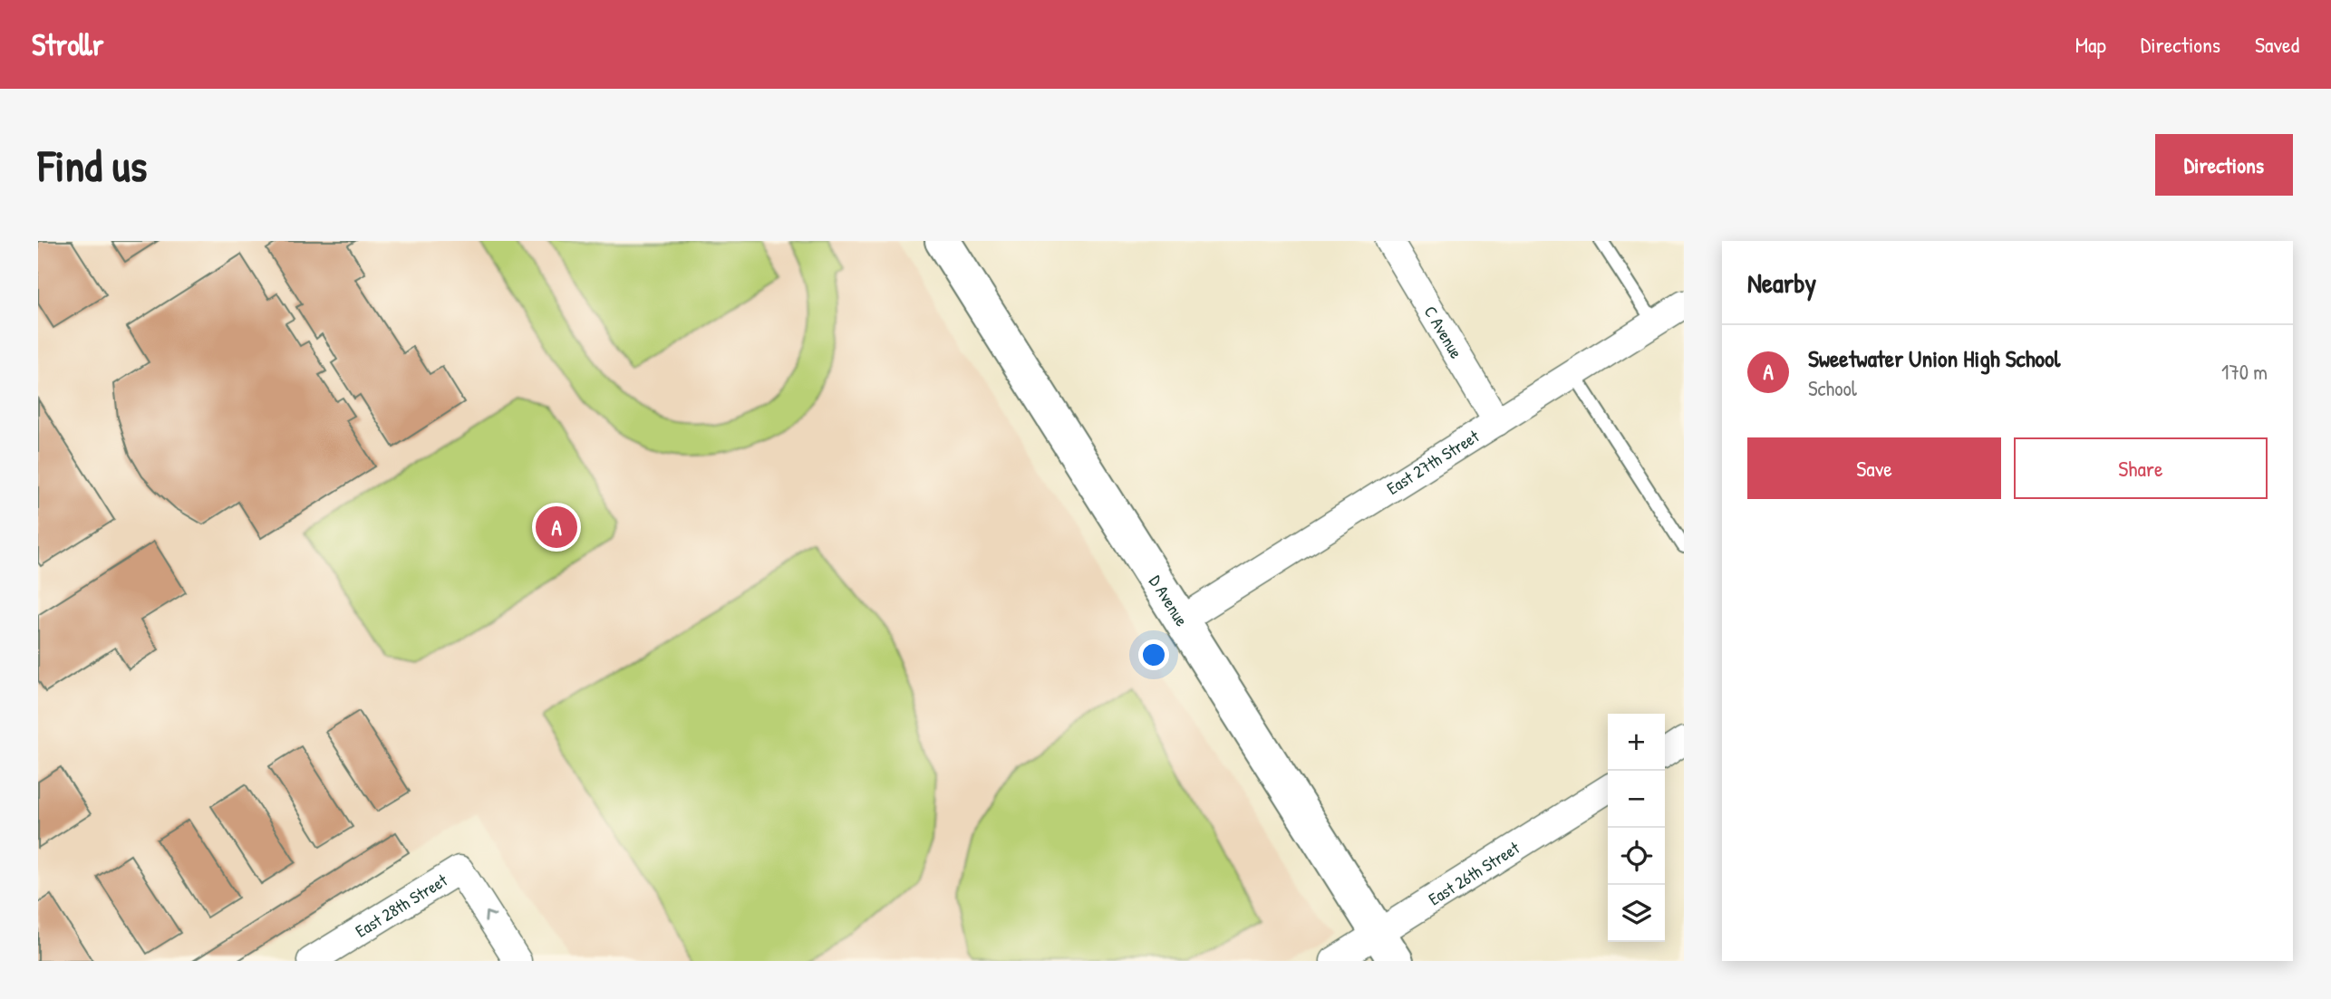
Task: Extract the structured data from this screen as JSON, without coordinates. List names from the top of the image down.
{
  "streets": {
    "street": [
      "C Avenue",
      "East 27th Street",
      "D Avenue",
      "East 26th Street",
      "East 28th Street"
    ]
  },
  "crossings": [
    ["C Avenue", "East 27th Street"],
    ["East 27th Street", "D Avenue"],
    ["D Avenue", "East 26th Street"]
  ],
  "page": {
    "header": "Strollr",
    "nav": ["Map", "Directions", "Saved"],
    "buttons": [
      "Directions",
      ["Save", "Share"]
    ],
    "title": "Find us",
    "heading": "Nearby",
    "list": [
      {
        "mark": "A",
        "name": "Sweetwater Union High School",
        "note": "School",
        "value": "170 m"
      }
    ],
    "pins": "A",
    "map_buttons": ["+", "−"]
  }
}
